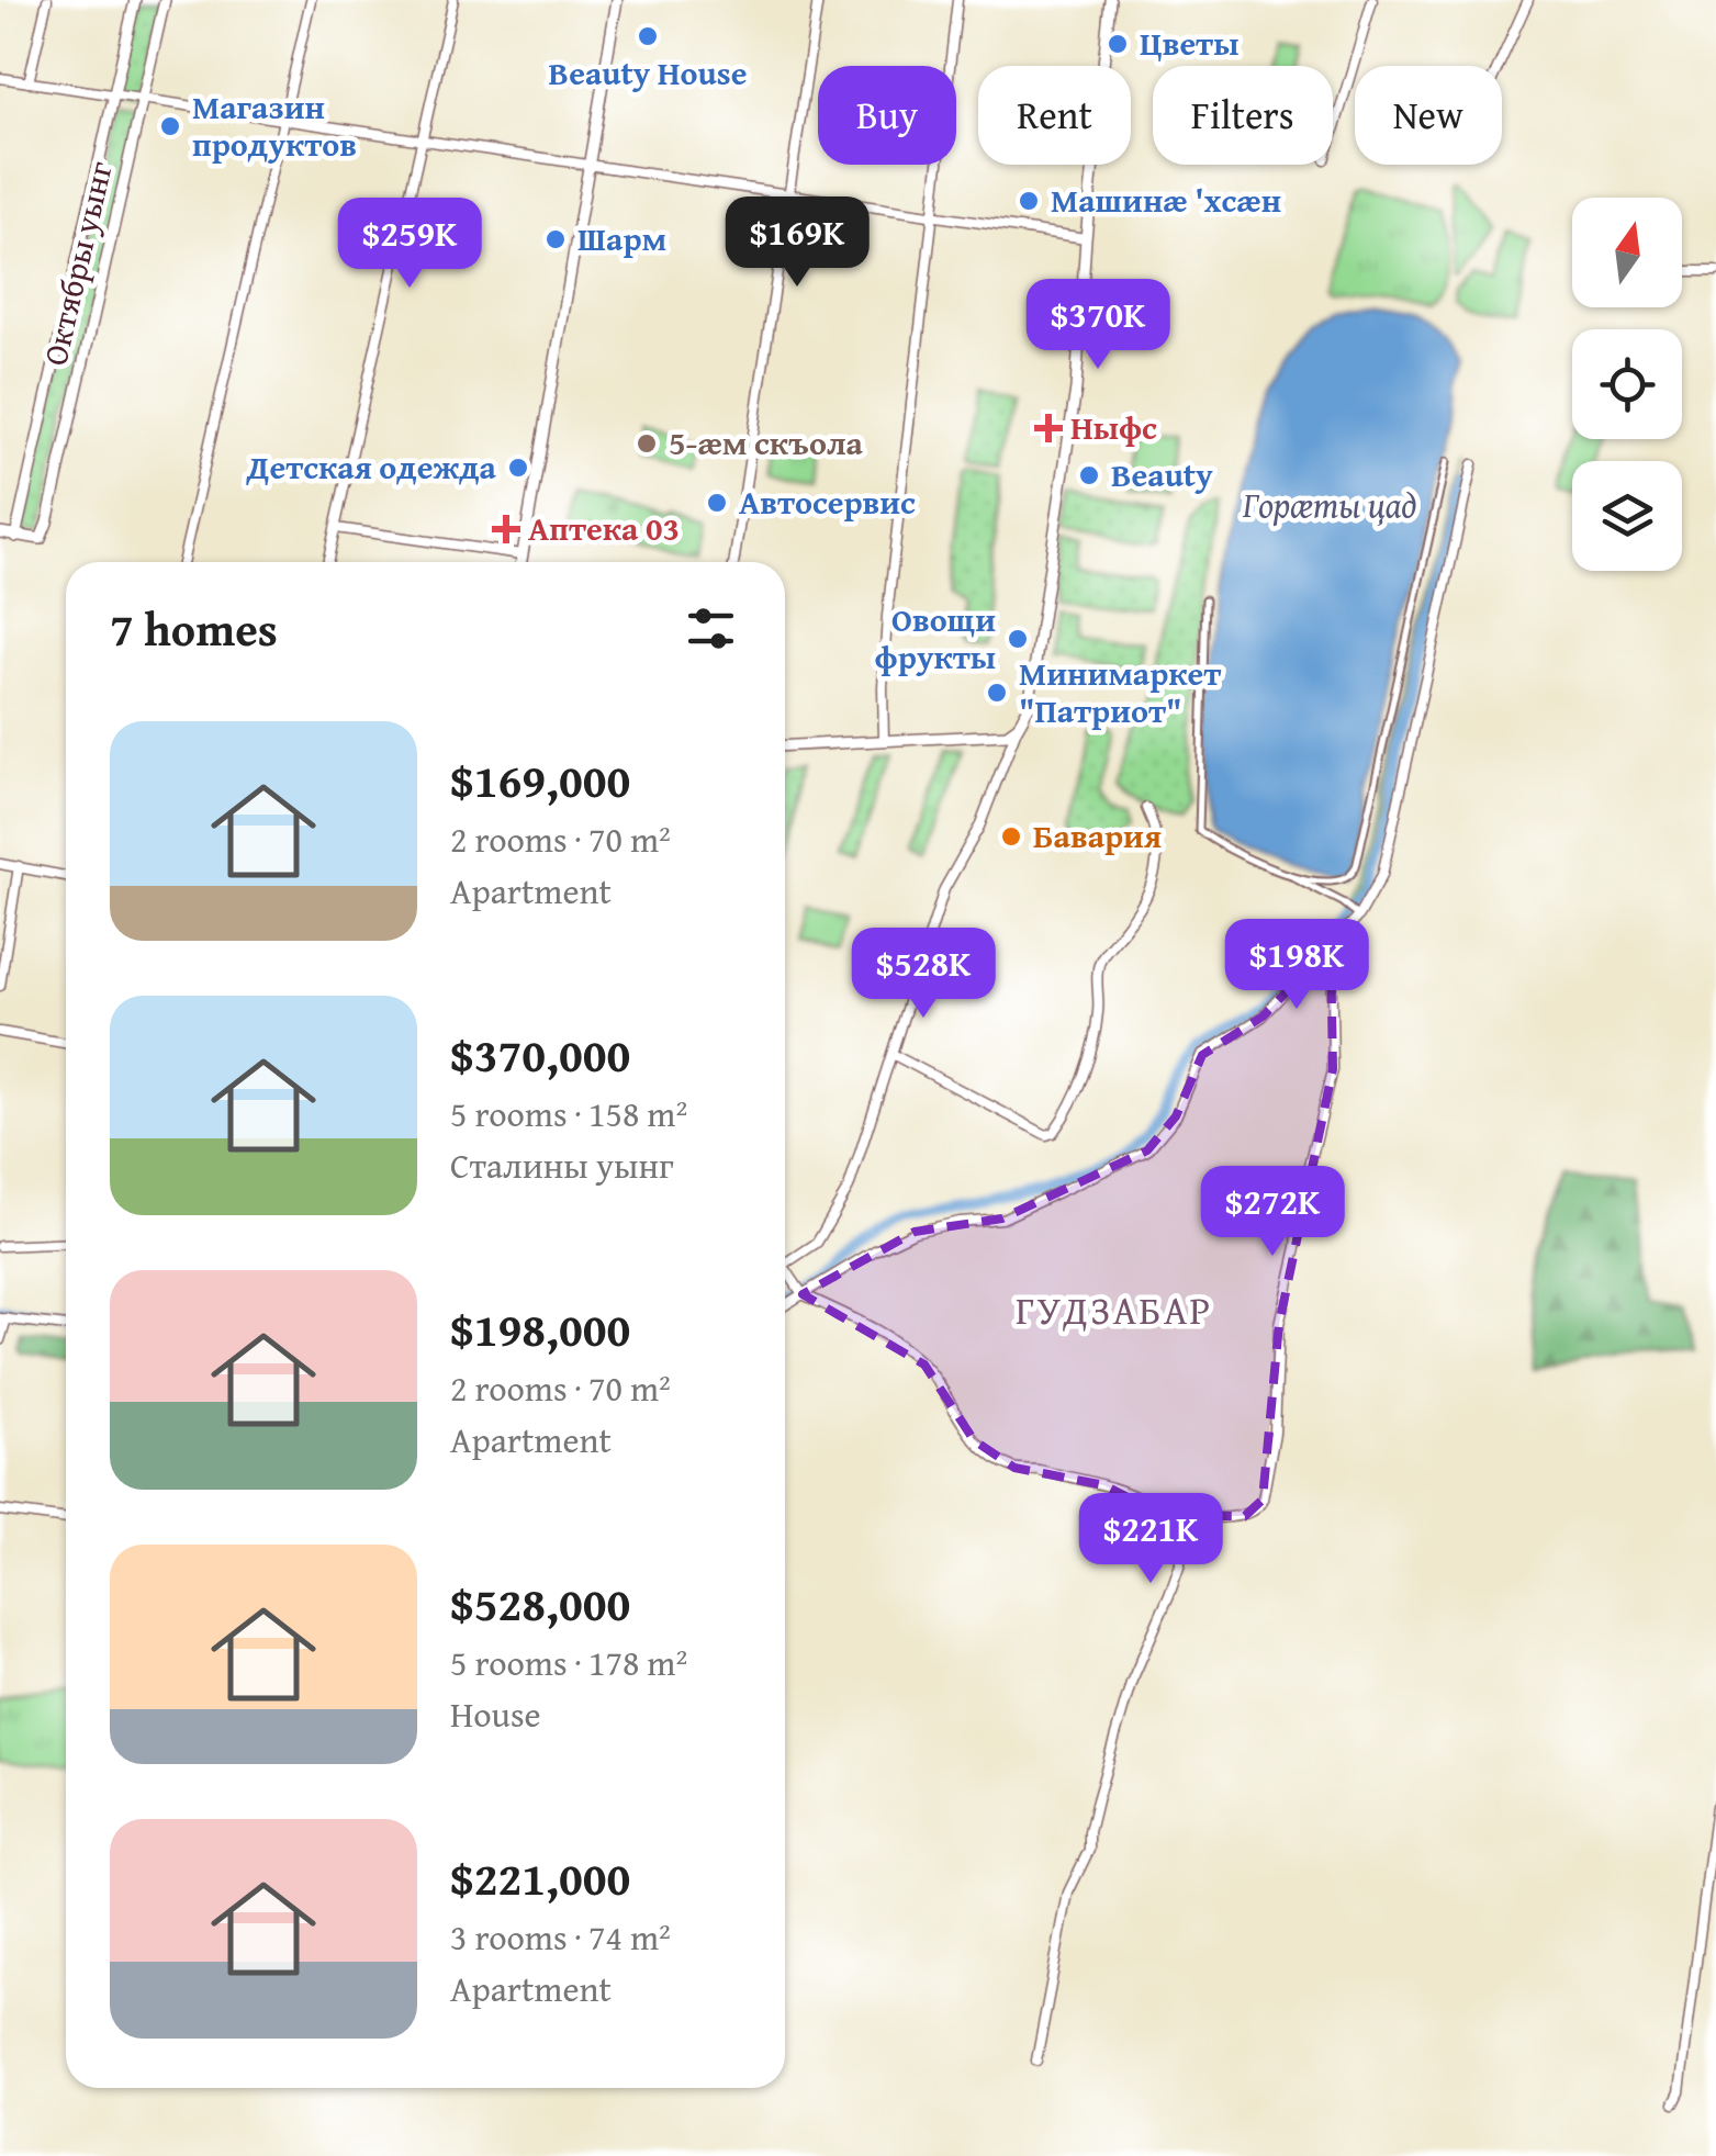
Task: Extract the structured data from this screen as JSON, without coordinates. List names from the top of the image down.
{
  "streets": {
    "street": ["Октябры уынг"]
  },
  "districts": ["ГУДЗАБАР"],
  "water": ["Горӕты цад"],
  "places": {
    "other": [
      "Beauty House",
      "Цветы",
      "Магазин продуктов",
      "Машинæ 'хсæн",
      "Шарм",
      "5-æм скъола",
      "Детская одежда",
      "Beauty",
      "Автосервис",
      "Овощи фрукты",
      "Минимаркет \"Патриот\"",
      "Бавария"
    ],
    "health": ["Ныфс", "Аптека 03"]
  },
  "north": "top",
  "page": {
    "chip": [
      "Buy",
      "Rent",
      "Filters",
      "New"
    ],
    "price": [
      "$169K",
      "$259K",
      "$370K",
      "$198K",
      "$528K",
      "$272K",
      "$221K"
    ],
    "heading": "7 homes",
    "list": [
      {
        "name": "$169,000",
        "note": "2 rooms · 70 m² · Apartment"
      },
      {
        "name": "$370,000",
        "note": "5 rooms · 158 m² · Сталины уынг"
      },
      {
        "name": "$198,000",
        "note": "2 rooms · 70 m² · Apartment"
      },
      {
        "name": "$528,000",
        "note": "5 rooms · 178 m² · House"
      },
      {
        "name": "$221,000",
        "note": "3 rooms · 74 m² · Apartment"
      }
    ]
  }
}
